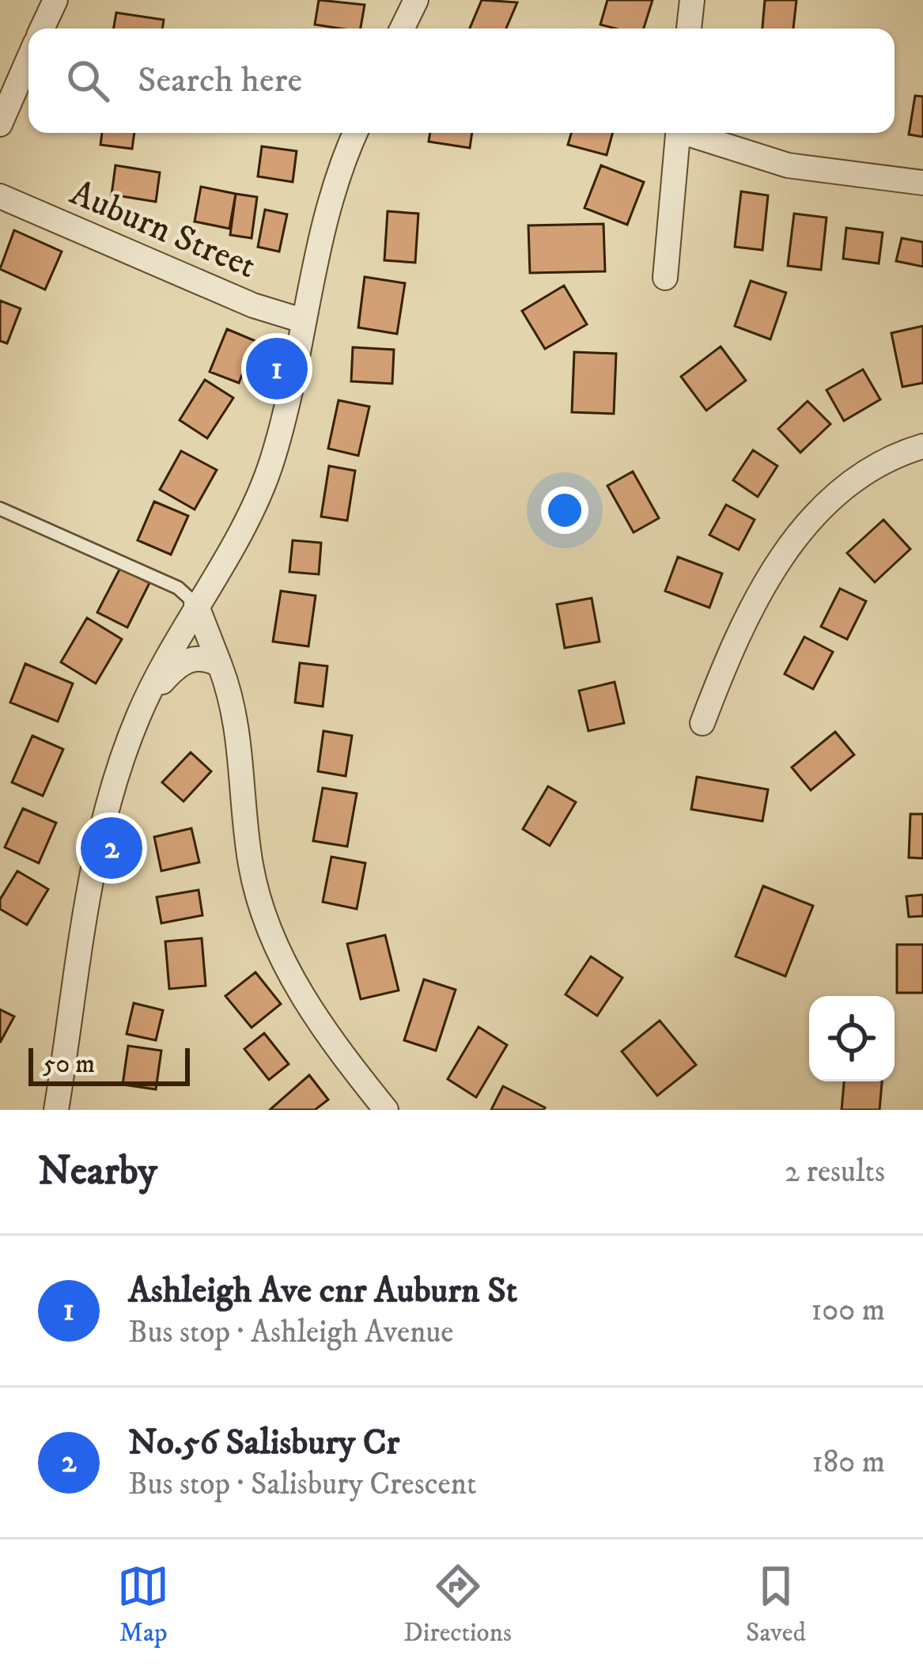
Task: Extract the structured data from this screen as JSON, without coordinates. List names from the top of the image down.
{
  "streets": {
    "street": ["Auburn Street"]
  },
  "scale_bar": "50 m",
  "page": {
    "search": "Search here",
    "pins": ["1", "2"],
    "scale": "50 m",
    "heading": ["Nearby", "2 results"],
    "list": [
      {
        "mark": "1",
        "name": "Ashleigh Ave cnr Auburn St",
        "note": "Bus stop · Ashleigh Avenue",
        "value": "100 m"
      },
      {
        "mark": "2",
        "name": "No.56 Salisbury Cr",
        "note": "Bus stop · Salisbury Crescent",
        "value": "180 m"
      }
    ],
    "nav": ["Map", "Directions", "Saved"]
  }
}
